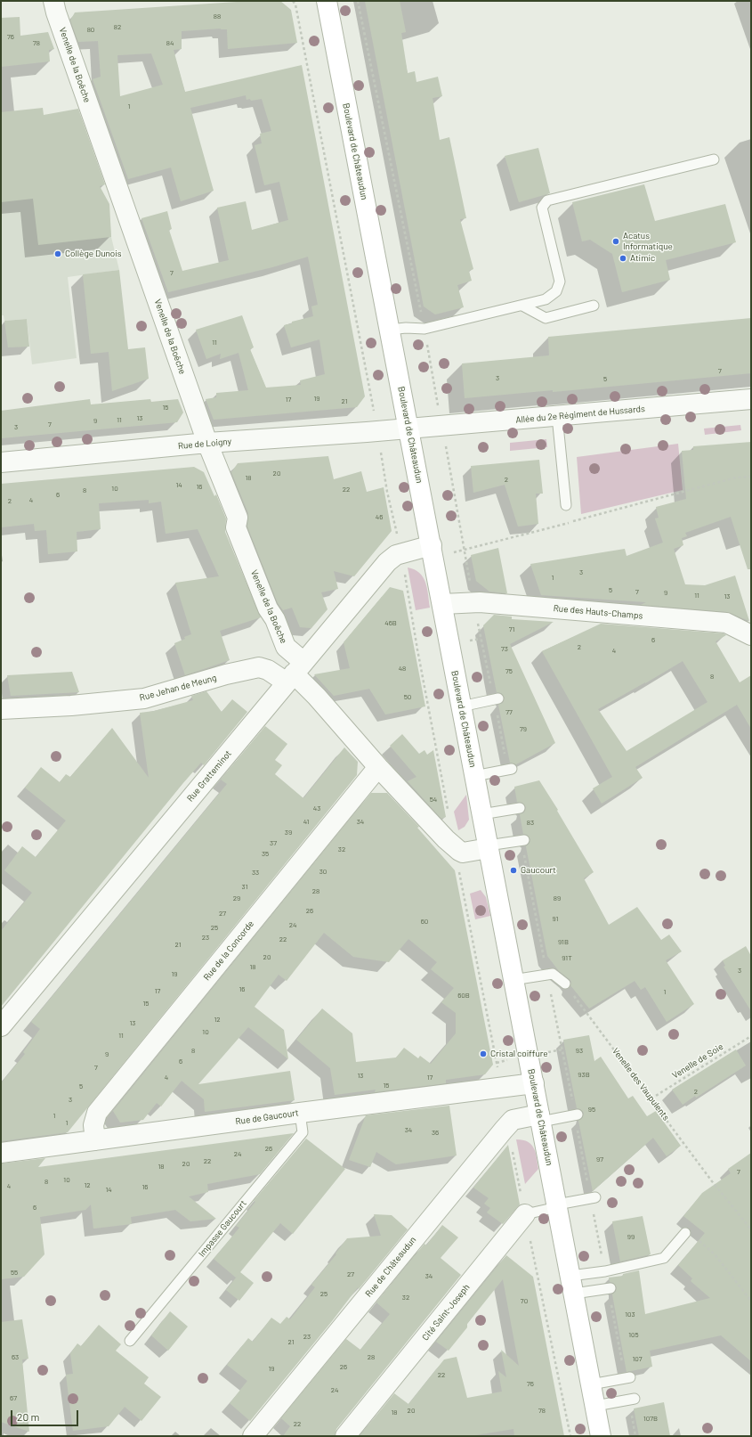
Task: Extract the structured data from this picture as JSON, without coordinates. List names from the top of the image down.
{
  "streets": {
    "main road": ["Boulevard de Châteaudun"],
    "street": [
      "Venelle de la Boêche",
      "Allée du 2e Régiment de Hussards",
      "Rue de Loigny",
      "Rue des Hauts-Champs",
      "Rue Jehan de Meung",
      "Rue Gratteminot",
      "Rue de la Concorde",
      "Rue de Gaucourt",
      "Rue de Châteaudun",
      "Cité Saint-Joseph"
    ],
    "lane": ["Impasse Gaucourt"],
    "path": ["Venelle de Soie", "Venelle des Vaupulents"]
  },
  "crossings": [
    ["Venelle de la Boêche", "Rue de Loigny"],
    ["Venelle de la Boêche", "Rue Jehan de Meung"],
    ["Venelle de la Boêche", "Rue Gratteminot"],
    ["Boulevard de Châteaudun", "Allée du 2e Régiment de Hussards"],
    ["Boulevard de Châteaudun", "Rue de Loigny"],
    ["Boulevard de Châteaudun", "Rue des Hauts-Champs"],
    ["Boulevard de Châteaudun", "Rue Jehan de Meung"],
    ["Boulevard de Châteaudun", "Rue Gratteminot"],
    ["Boulevard de Châteaudun", "Rue de Gaucourt"],
    ["Boulevard de Châteaudun", "Rue de Châteaudun"],
    ["Allée du 2e Régiment de Hussards", "Rue de Loigny"],
    ["Rue Jehan de Meung", "Rue Gratteminot"],
    ["Rue Jehan de Meung", "Rue de la Concorde"],
    ["Rue de la Concorde", "Rue de Gaucourt"],
    ["Venelle de Soie", "Venelle des Vaupulents"],
    ["Rue de Gaucourt", "Impasse Gaucourt"]
  ],
  "places": [
    "Acatus Informatique",
    "Collège Dunois",
    "Atimic",
    "Gaucourt",
    "Cristal coiffure"
  ],
  "house_numbers": [
    "88",
    "82",
    "80",
    "76",
    "78",
    "84",
    "1",
    "7",
    "11",
    "7",
    "3",
    "5",
    "19",
    "17",
    "21",
    "15",
    "13",
    "11",
    "9",
    "7",
    "3",
    "20",
    "18",
    "2",
    "14",
    "16",
    "10",
    "22",
    "8",
    "6",
    "4",
    "2",
    "46",
    "3",
    "1",
    "5",
    "7",
    "9",
    "11",
    "13",
    "46B",
    "71",
    "6",
    "2",
    "73",
    "4",
    "48",
    "75",
    "8",
    "50",
    "77",
    "79",
    "54",
    "43",
    "41",
    "34",
    "83",
    "39",
    "37",
    "32",
    "35",
    "30",
    "33",
    "31",
    "28",
    "29",
    "89",
    "26",
    "27",
    "91",
    "60",
    "24",
    "25",
    "23",
    "22",
    "91B",
    "21",
    "20",
    "91T",
    "18",
    "3",
    "19",
    "16",
    "17",
    "1",
    "60B",
    "15",
    "12",
    "13",
    "10",
    "11",
    "8",
    "93",
    "9",
    "6",
    "7",
    "93B",
    "13",
    "4",
    "17",
    "15",
    "5",
    "2",
    "3",
    "95",
    "1",
    "1",
    "34",
    "36",
    "26",
    "24",
    "97",
    "22",
    "20",
    "18",
    "7",
    "10",
    "8",
    "12",
    "4",
    "16",
    "14",
    "6",
    "99",
    "55",
    "27",
    "34",
    "25",
    "32",
    "70",
    "103",
    "105",
    "23",
    "21",
    "63",
    "28",
    "107",
    "26",
    "19",
    "22",
    "76",
    "24",
    "67",
    "20",
    "78",
    "18",
    "107B",
    "22"
  ],
  "scale_bar": "20 m"
}
